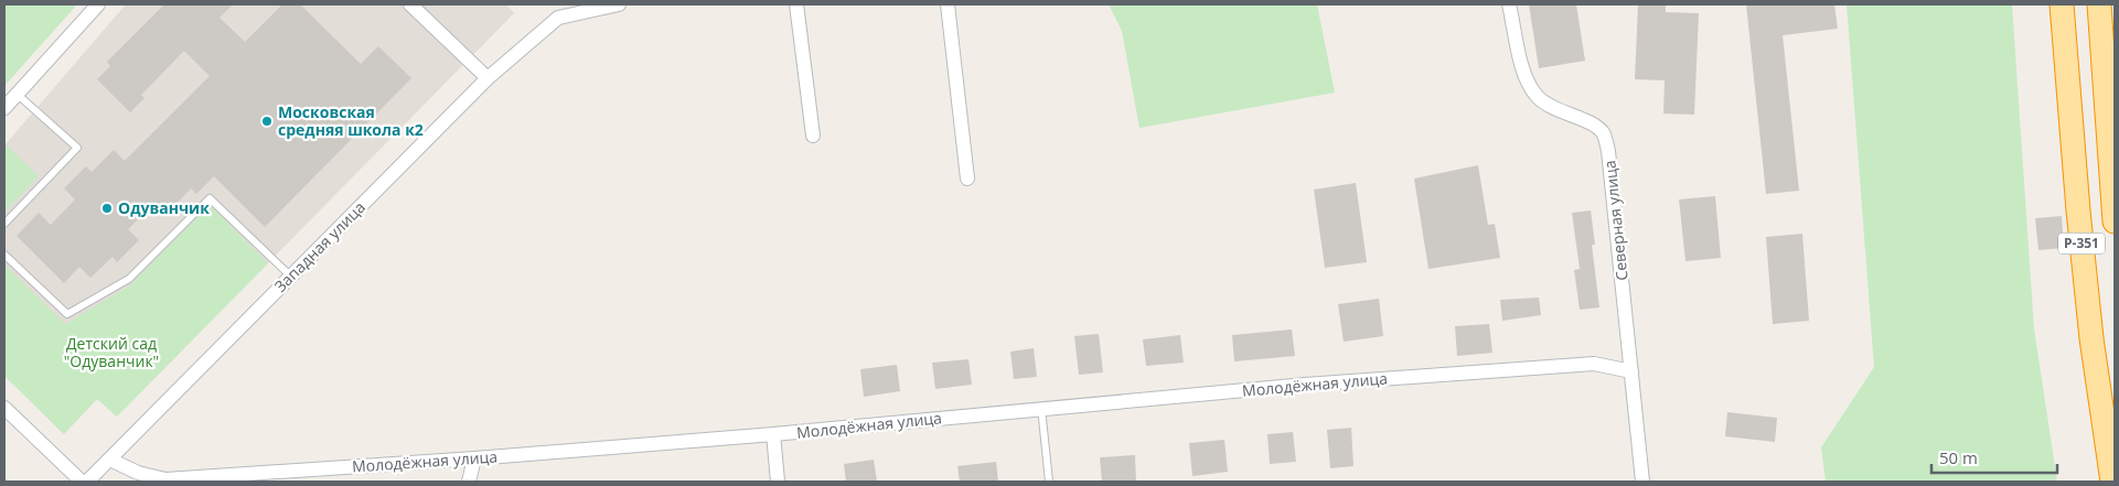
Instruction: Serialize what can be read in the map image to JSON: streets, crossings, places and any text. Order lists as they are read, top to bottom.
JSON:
{
  "streets": {
    "highway": ["Р-351"],
    "street": ["Северная улица", "Западная улица", "Молодёжная улица"]
  },
  "crossings": [
    ["Северная улица", "Молодёжная улица"],
    ["Западная улица", "Молодёжная улица"]
  ],
  "parks": ["Детский сад \"Одуванчик\""],
  "places": ["Московская средняя школа к2", "Одуванчик"],
  "scale_bar": "50 m"
}
